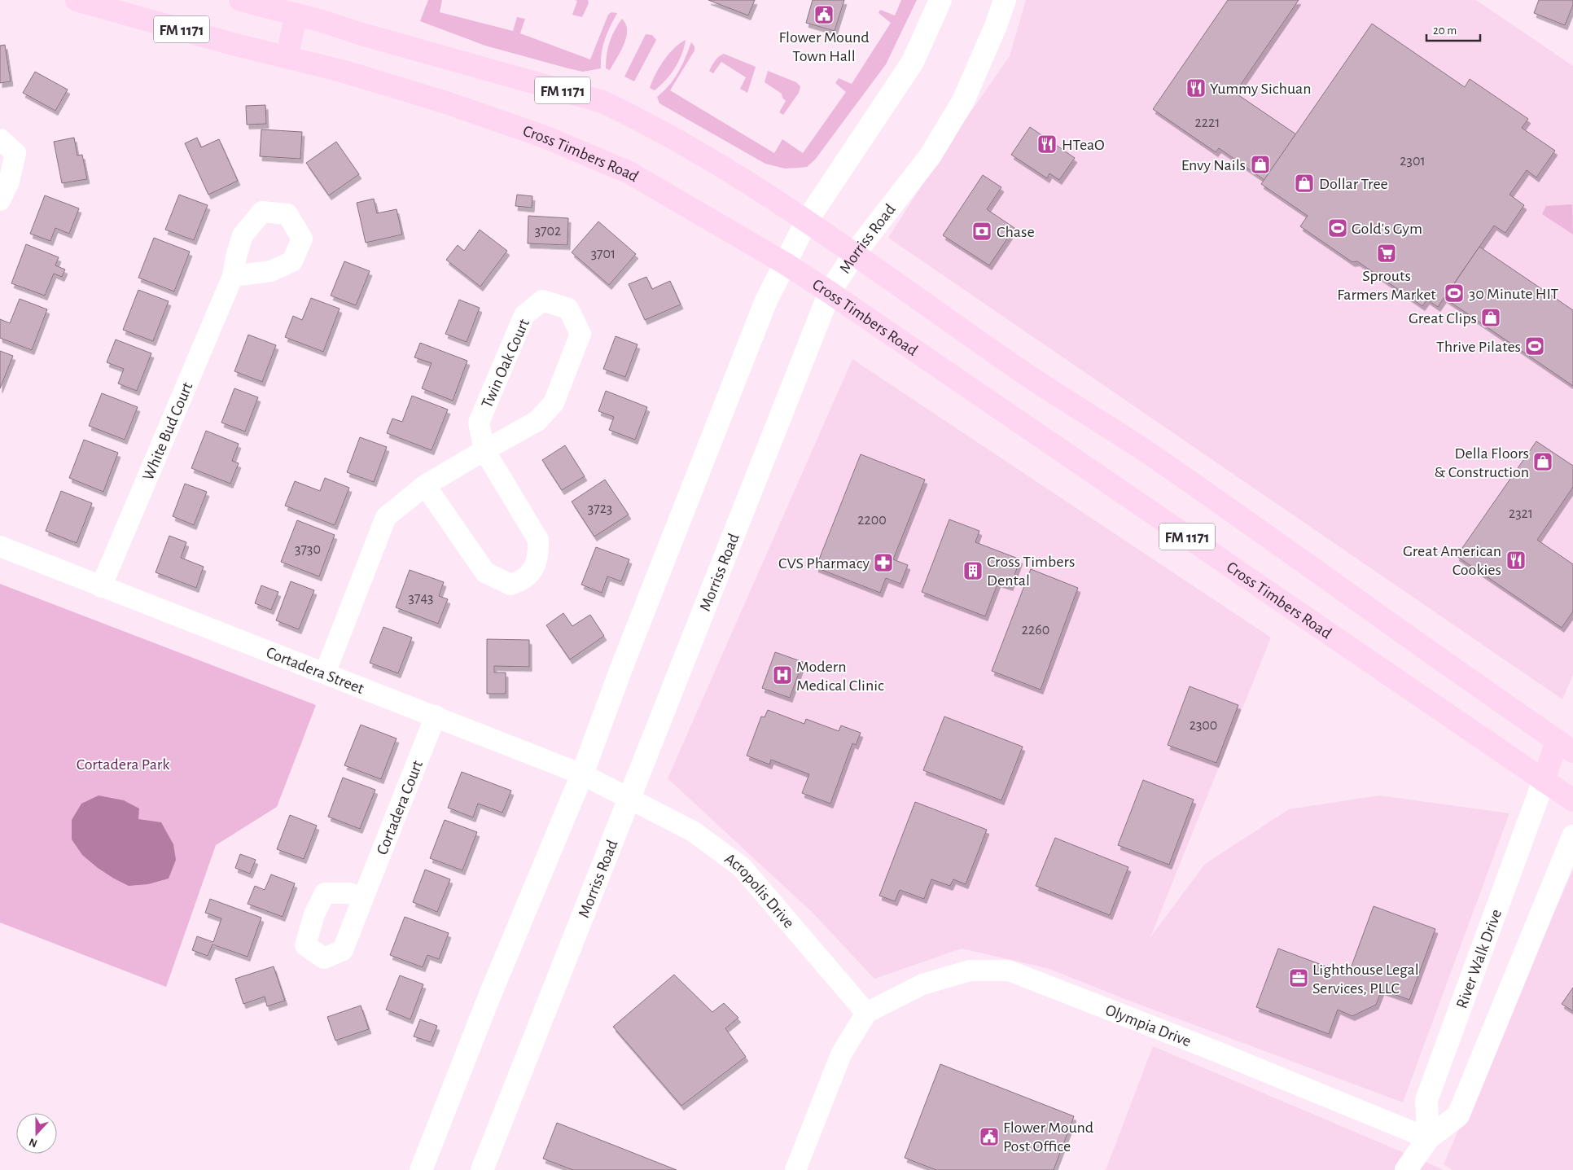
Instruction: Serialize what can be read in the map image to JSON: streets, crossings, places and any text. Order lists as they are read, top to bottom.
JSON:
{
  "streets": {
    "main road": [
      "FM 1171",
      "Cross Timbers Road",
      "Morriss Road",
      "River Walk Drive"
    ],
    "street": [
      "Twin Oak Court",
      "White Bud Court",
      "Cortadera Street",
      "Cortadera Court",
      "Acropolis Drive",
      "Olympia Drive"
    ]
  },
  "crossings": [
    ["FM 1171", "Morriss Road"],
    ["Cross Timbers Road", "Morriss Road"],
    ["Cross Timbers Road", "River Walk Drive"],
    ["Morriss Road", "Cortadera Street"],
    ["Morriss Road", "Acropolis Drive"],
    ["Twin Oak Court", "Cortadera Street"],
    ["White Bud Court", "Cortadera Street"],
    ["Cortadera Street", "Cortadera Court"],
    ["Cortadera Street", "Acropolis Drive"],
    ["Acropolis Drive", "Olympia Drive"],
    ["River Walk Drive", "Olympia Drive"]
  ],
  "parks": ["Cortadera Park"],
  "places": {
    "public building": ["Flower Mound Town Hall", "Flower Mound Post Office"],
    "restaurant": ["Yummy Sichuan", "HTeaO", "Great American Cookies"],
    "shop": [
      "Envy Nails",
      "Dollar Tree",
      "Great Clips",
      "Della Floors & Construction"
    ],
    "sports": ["Gold's Gym", "30 Minute HIT", "Thrive Pilates"],
    "bank": ["Chase"],
    "supermarket": ["Sprouts Farmers Market"],
    "pharmacy": ["CVS Pharmacy"],
    "building": ["Cross Timbers Dental"],
    "hospital": ["Modern Medical Clinic"],
    "office": ["Lighthouse Legal Services, PLLC"]
  },
  "house_numbers": [
    "2221",
    "2301",
    "3702",
    "3701",
    "3723",
    "2321",
    "2200",
    "3730",
    "3743",
    "2260",
    "2300"
  ],
  "scale_bar": "20 m",
  "north": "bottom"
}
